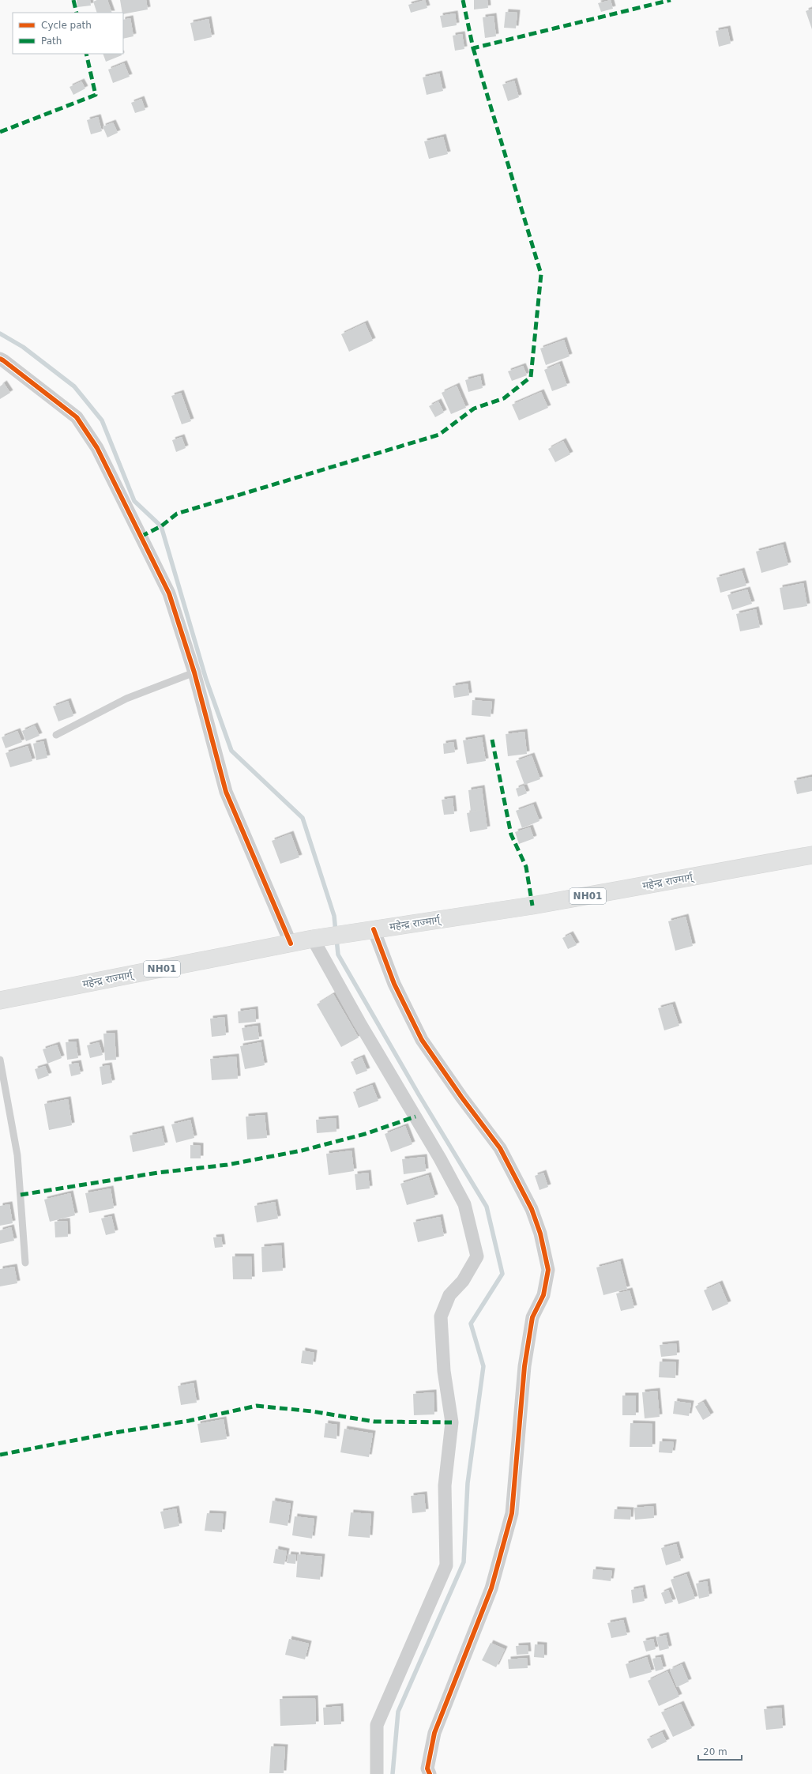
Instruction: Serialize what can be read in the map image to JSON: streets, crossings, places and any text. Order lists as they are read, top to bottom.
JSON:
{
  "streets": {
    "highway": ["महेन्द्र राज्मार्ग्", "NH01"]
  },
  "legend": ["Cycle path", "Path"],
  "scale_bar": "20 m"
}
